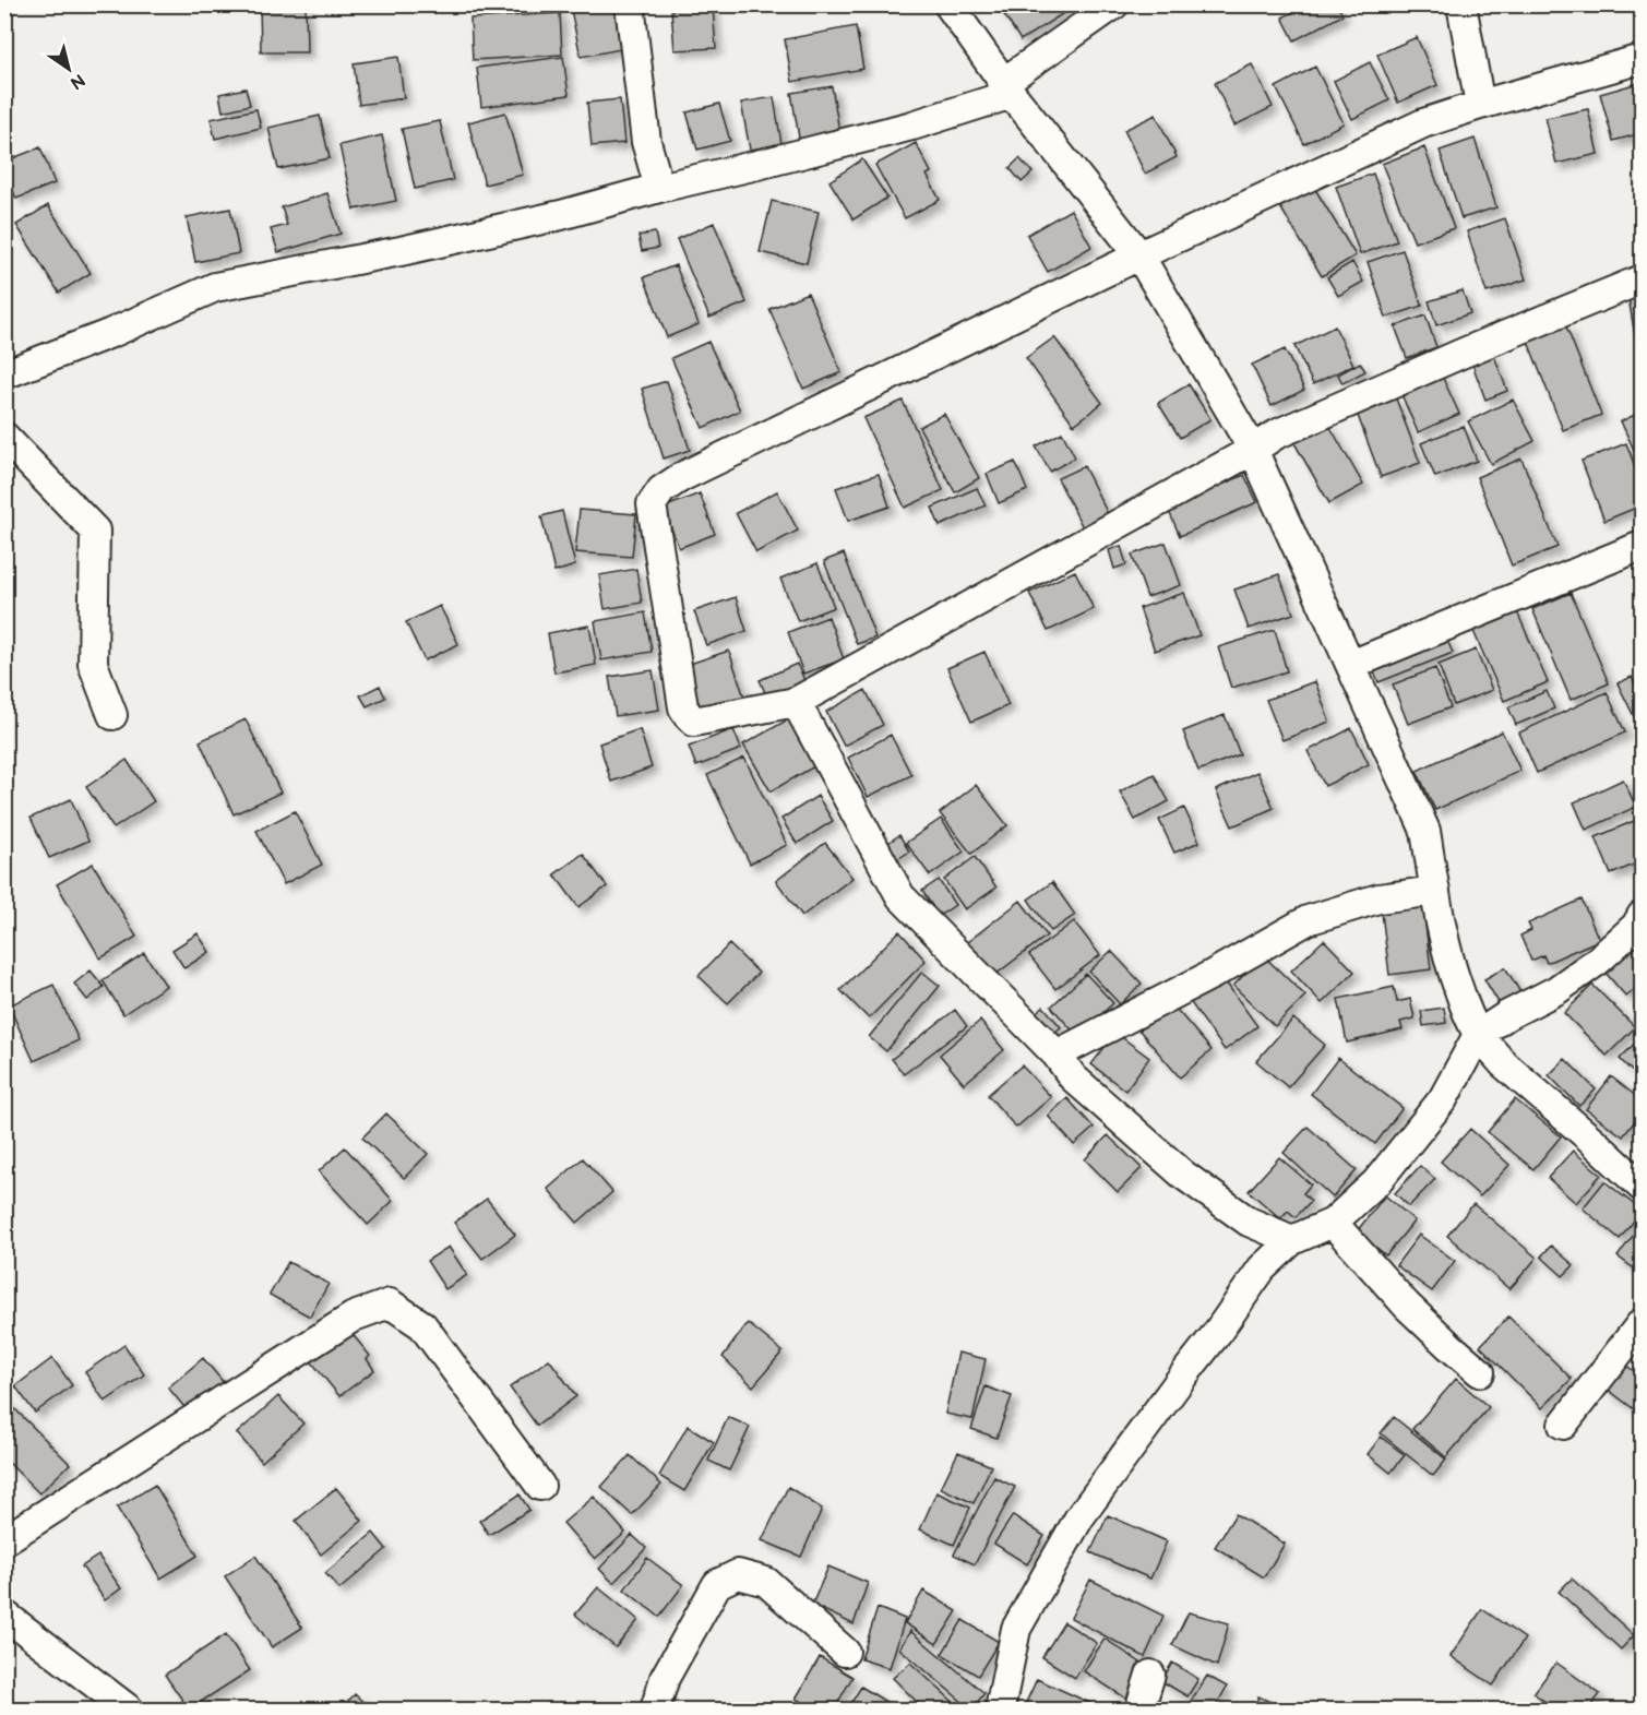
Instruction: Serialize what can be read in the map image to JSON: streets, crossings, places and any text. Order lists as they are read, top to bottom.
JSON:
{
  "north": "bottom right"
}
